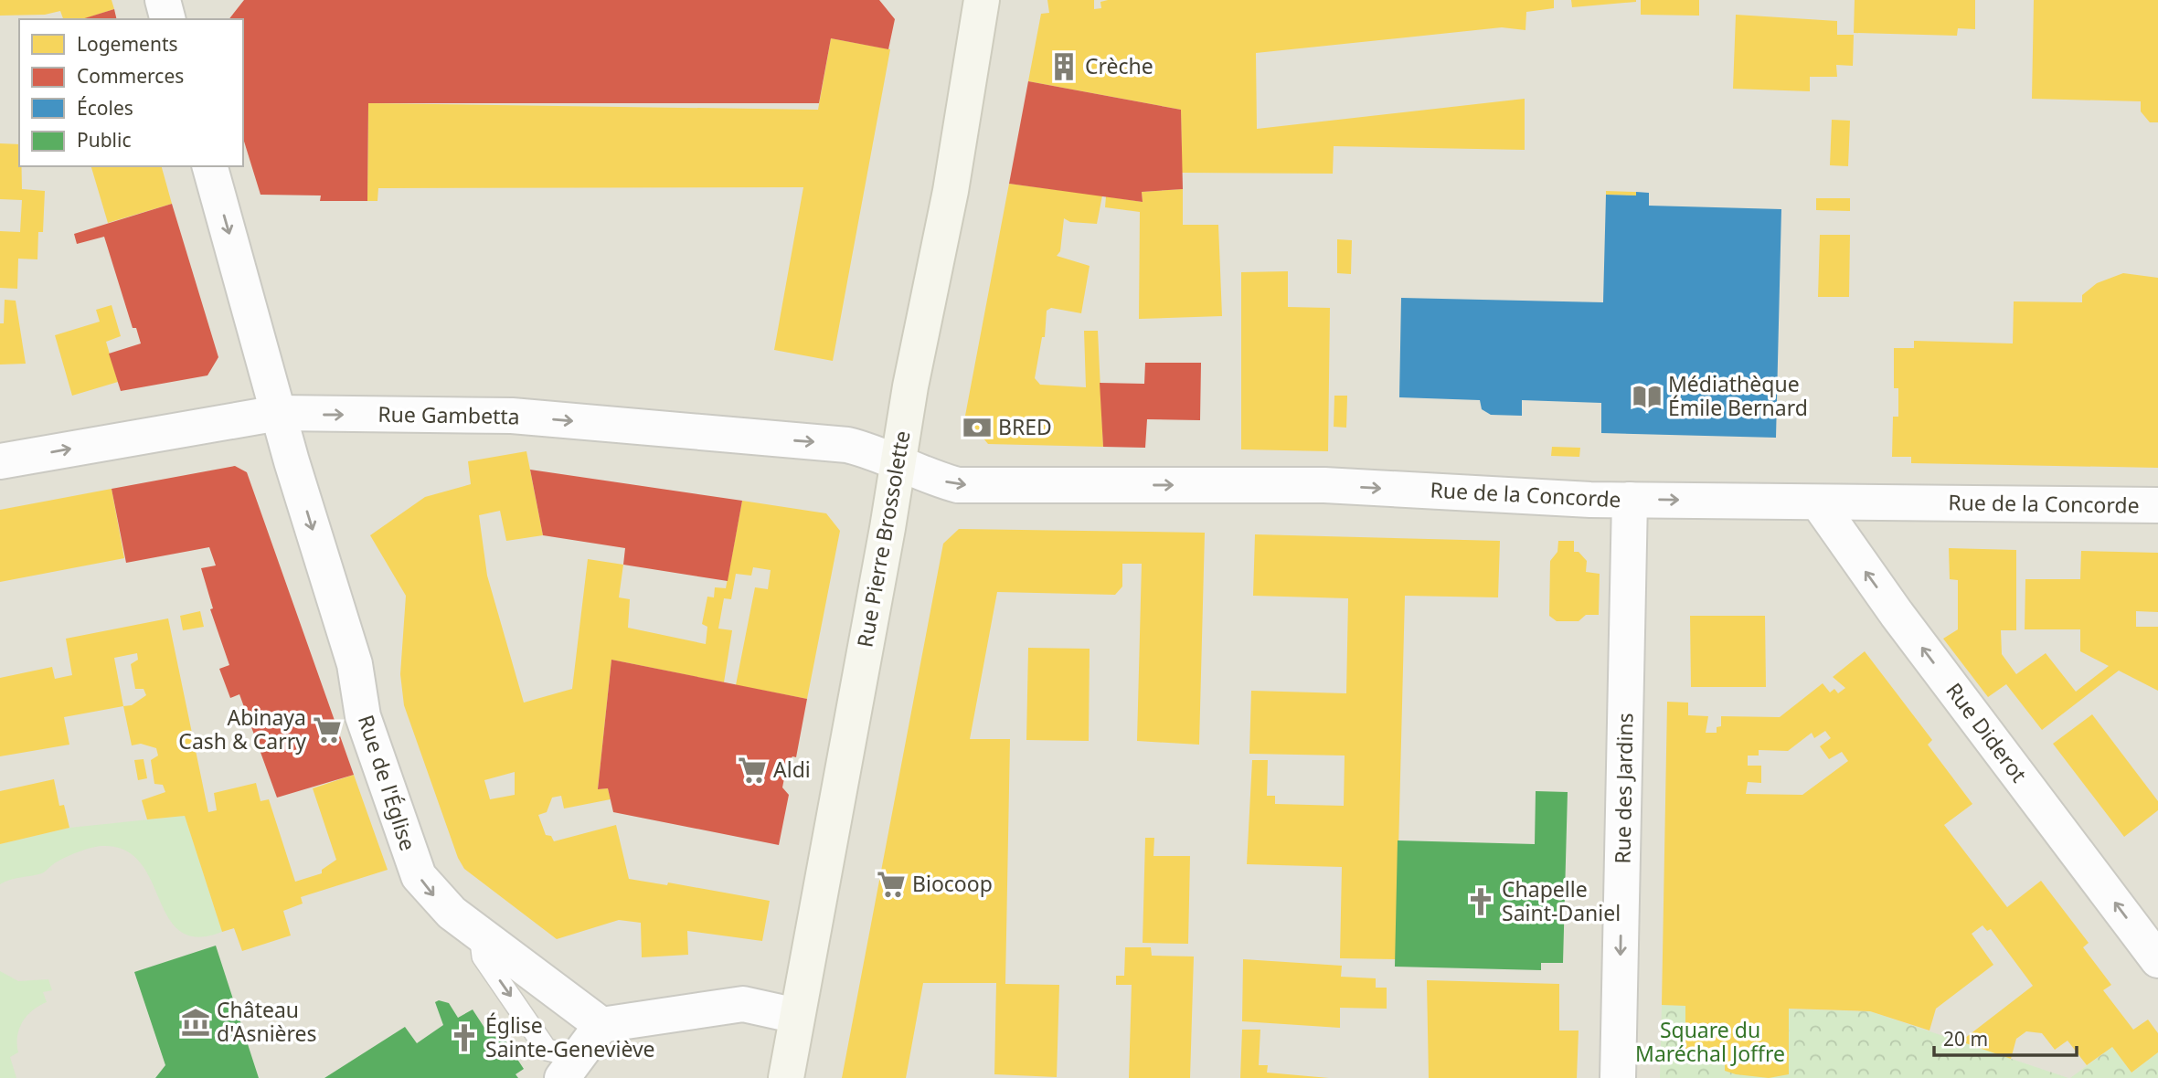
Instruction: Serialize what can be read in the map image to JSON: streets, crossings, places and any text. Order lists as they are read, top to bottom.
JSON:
{
  "streets": {
    "main road": ["Rue Pierre Brossolette"],
    "street": [
      "Rue Gambetta",
      "Rue de la Concorde",
      "Rue Diderot",
      "Rue de l'Église",
      "Rue des Jardins"
    ]
  },
  "crossings": [
    ["Rue Gambetta", "Rue de la Concorde"],
    ["Rue Gambetta", "Rue Pierre Brossolette"],
    ["Rue Gambetta", "Rue de l'Église"],
    ["Rue de la Concorde", "Rue Pierre Brossolette"],
    ["Rue de la Concorde", "Rue Diderot"],
    ["Rue de la Concorde", "Rue des Jardins"]
  ],
  "one_way": [
    "Rue Gambetta",
    "Rue de la Concorde",
    "Rue Diderot",
    "Rue de l'Église",
    "Rue des Jardins"
  ],
  "parks": ["Square du Maréchal Joffre"],
  "places": {
    "building": ["Crèche"],
    "library": ["Médiathèque Émile Bernard"],
    "bank": ["BRED"],
    "supermarket": ["Abinaya Cash & Carry", "Aldi", "Biocoop"],
    "church": ["Chapelle Saint-Daniel", "Église Sainte-Geneviève"],
    "museum": ["Château d'Asnières"]
  },
  "legend": [
    "Logements",
    "Commerces",
    "Écoles",
    "Public"
  ],
  "scale_bar": "20 m"
}
